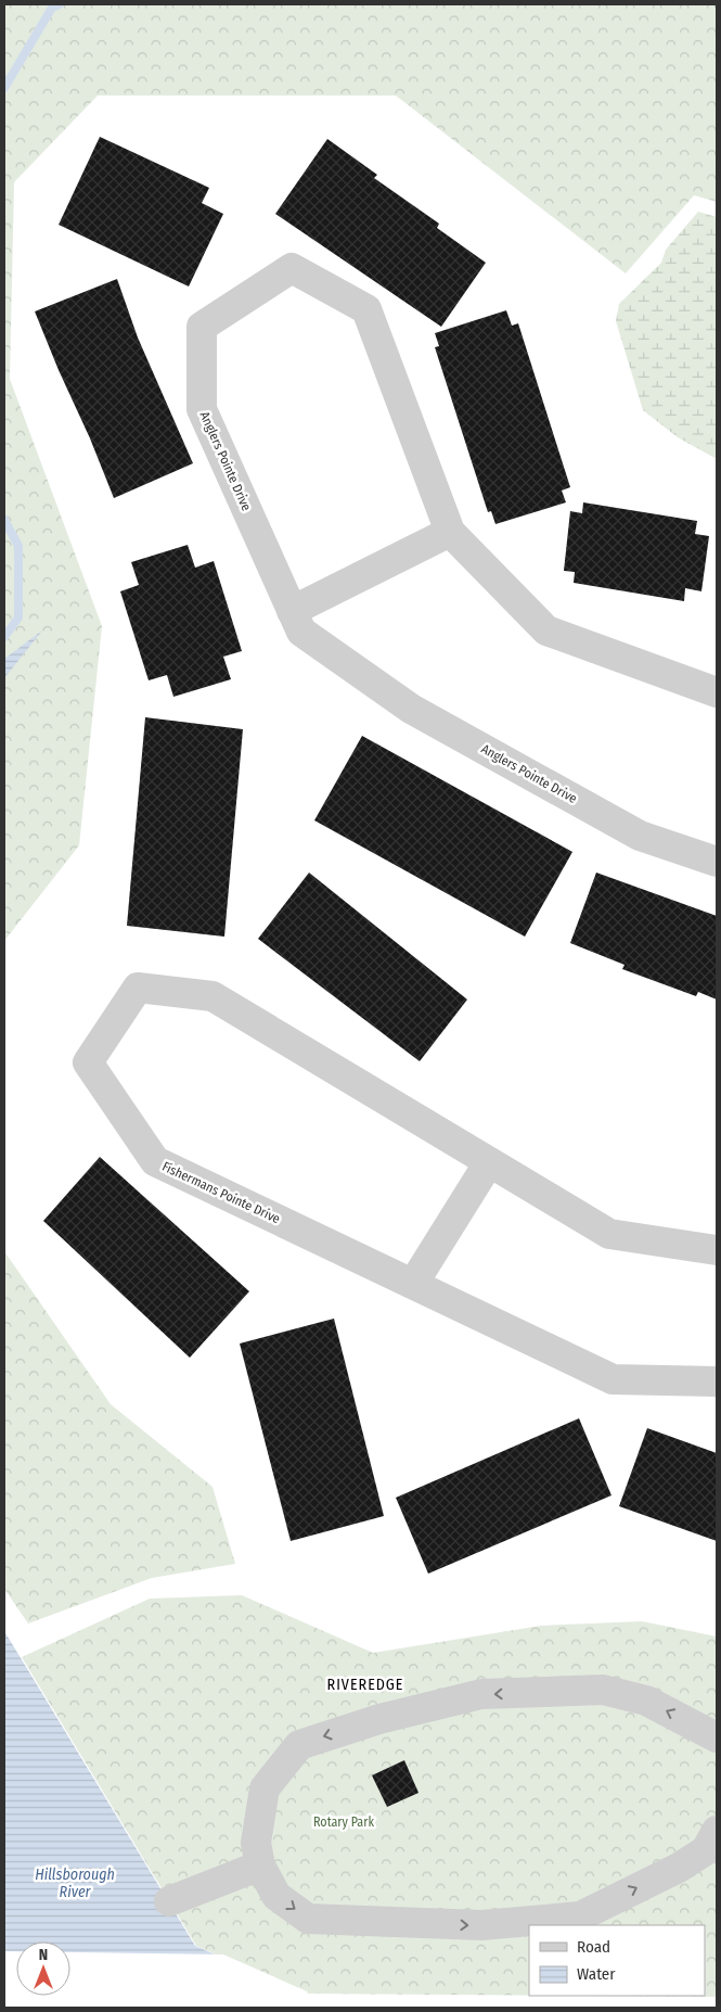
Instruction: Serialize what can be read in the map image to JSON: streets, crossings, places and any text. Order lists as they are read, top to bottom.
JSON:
{
  "streets": {
    "street": ["Anglers Pointe Drive", "Fishermans Pointe Drive"]
  },
  "districts": ["RIVEREDGE"],
  "water": ["Hillsborough River"],
  "parks": ["Rotary Park"],
  "legend": ["Road", "Water"],
  "north": "top"
}
